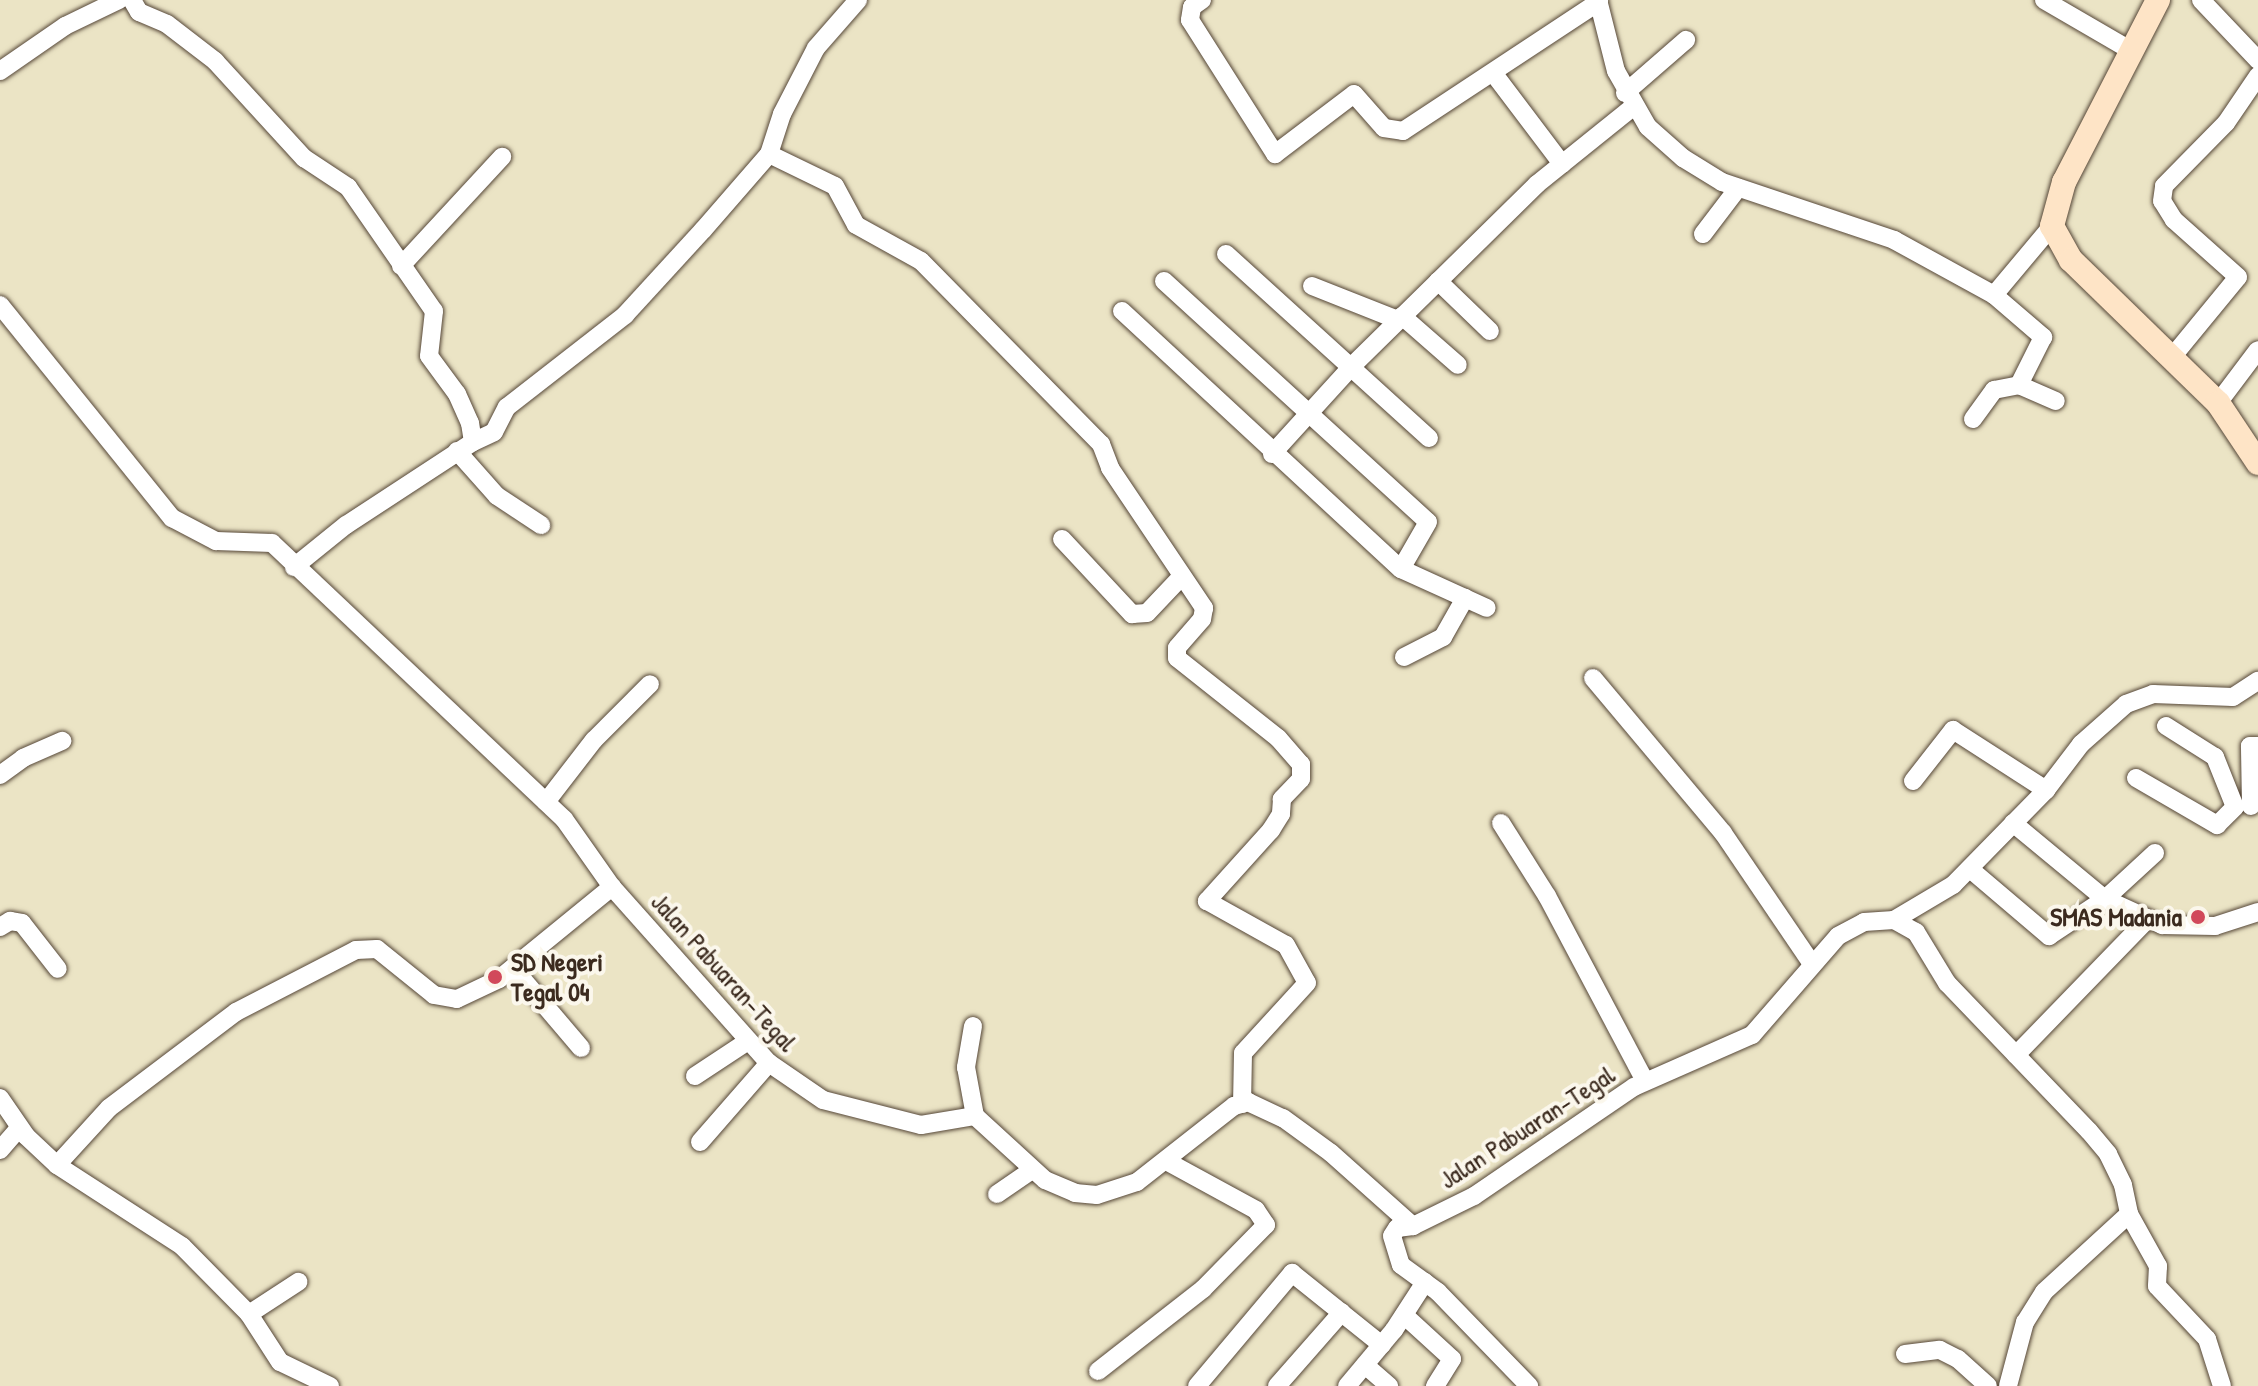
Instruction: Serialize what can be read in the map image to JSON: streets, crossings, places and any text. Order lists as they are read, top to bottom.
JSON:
{
  "streets": {
    "street": ["Jalan Pabuaran–Tegal"]
  },
  "places": ["SMAS Madania", "SD Negeri Tegal 04"]
}
